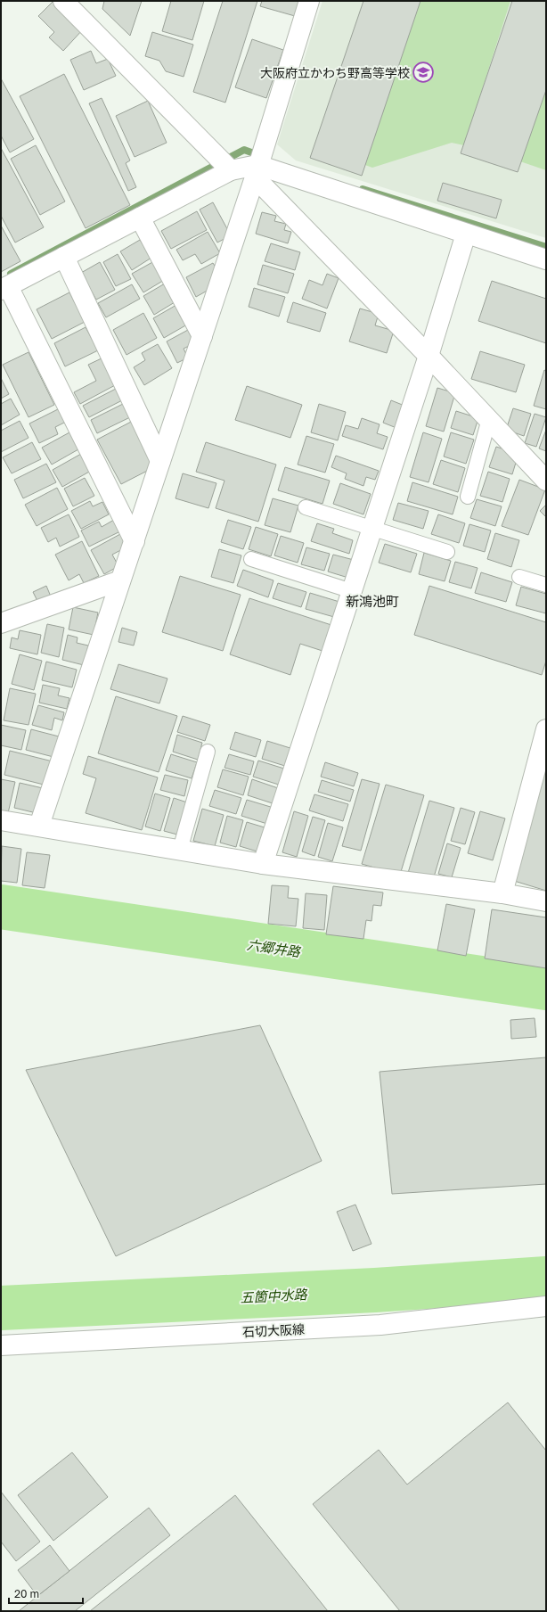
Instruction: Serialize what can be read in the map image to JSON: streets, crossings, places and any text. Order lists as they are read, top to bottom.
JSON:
{
  "streets": {
    "street": ["石切大阪線"]
  },
  "districts": ["新鴻池町"],
  "water": ["六郷井路", "五箇中水路"],
  "places": {
    "school or university": ["大阪府立かわち野高等学校"]
  },
  "scale_bar": "20 m"
}
